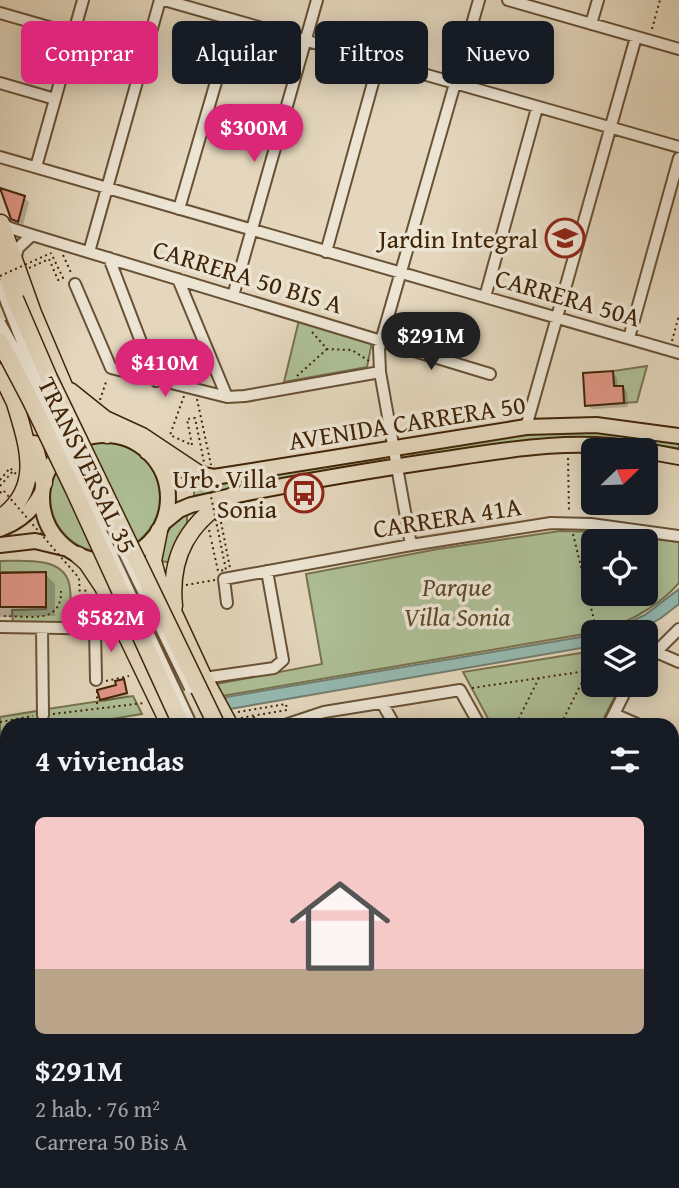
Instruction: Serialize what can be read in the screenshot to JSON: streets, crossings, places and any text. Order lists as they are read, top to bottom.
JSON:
{
  "streets": {
    "highway": ["TRANSVERSAL 35"],
    "main road": ["AVENIDA CARRERA 50"],
    "street": ["CARRERA 50 BIS A", "CARRERA 50A", "CARRERA 41A"]
  },
  "parks": ["Parque Villa Sonia"],
  "places": {
    "school or university": ["Jardin Integral"],
    "bus stop": ["Urb. Villa Sonia"]
  },
  "north": "top right",
  "page": {
    "chip": [
      "Comprar",
      "Alquilar",
      "Filtros",
      "Nuevo"
    ],
    "price": [
      "$300M",
      "$291M",
      "$410M",
      "$582M"
    ],
    "heading": "4 viviendas",
    "list": [
      {
        "name": "$291M",
        "note": "2 hab. · 76 m² · Carrera 50 Bis A"
      }
    ]
  }
}
